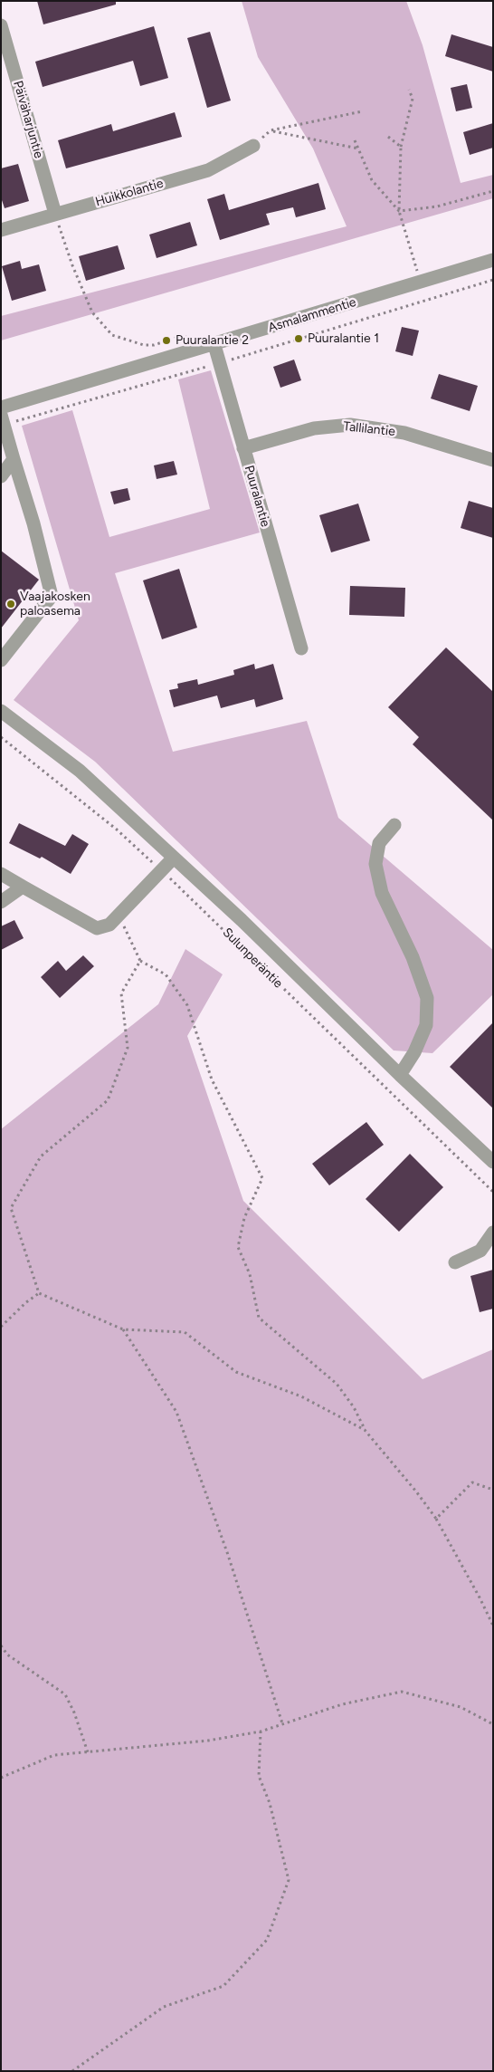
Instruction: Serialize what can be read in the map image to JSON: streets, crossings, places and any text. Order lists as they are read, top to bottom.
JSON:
{
  "streets": {
    "street": [
      "Päiväharjuntie",
      "Huikkolantie",
      "Asmalammentie",
      "Tallilantie",
      "Puuralantie",
      "Sulunperäntie"
    ]
  },
  "crossings": [
    ["Päiväharjuntie", "Huikkolantie"],
    ["Asmalammentie", "Puuralantie"],
    ["Tallilantie", "Puuralantie"]
  ],
  "places": ["Puuralantie 1", "Puuralantie 2", "Vaajakosken paloasema"]
}
